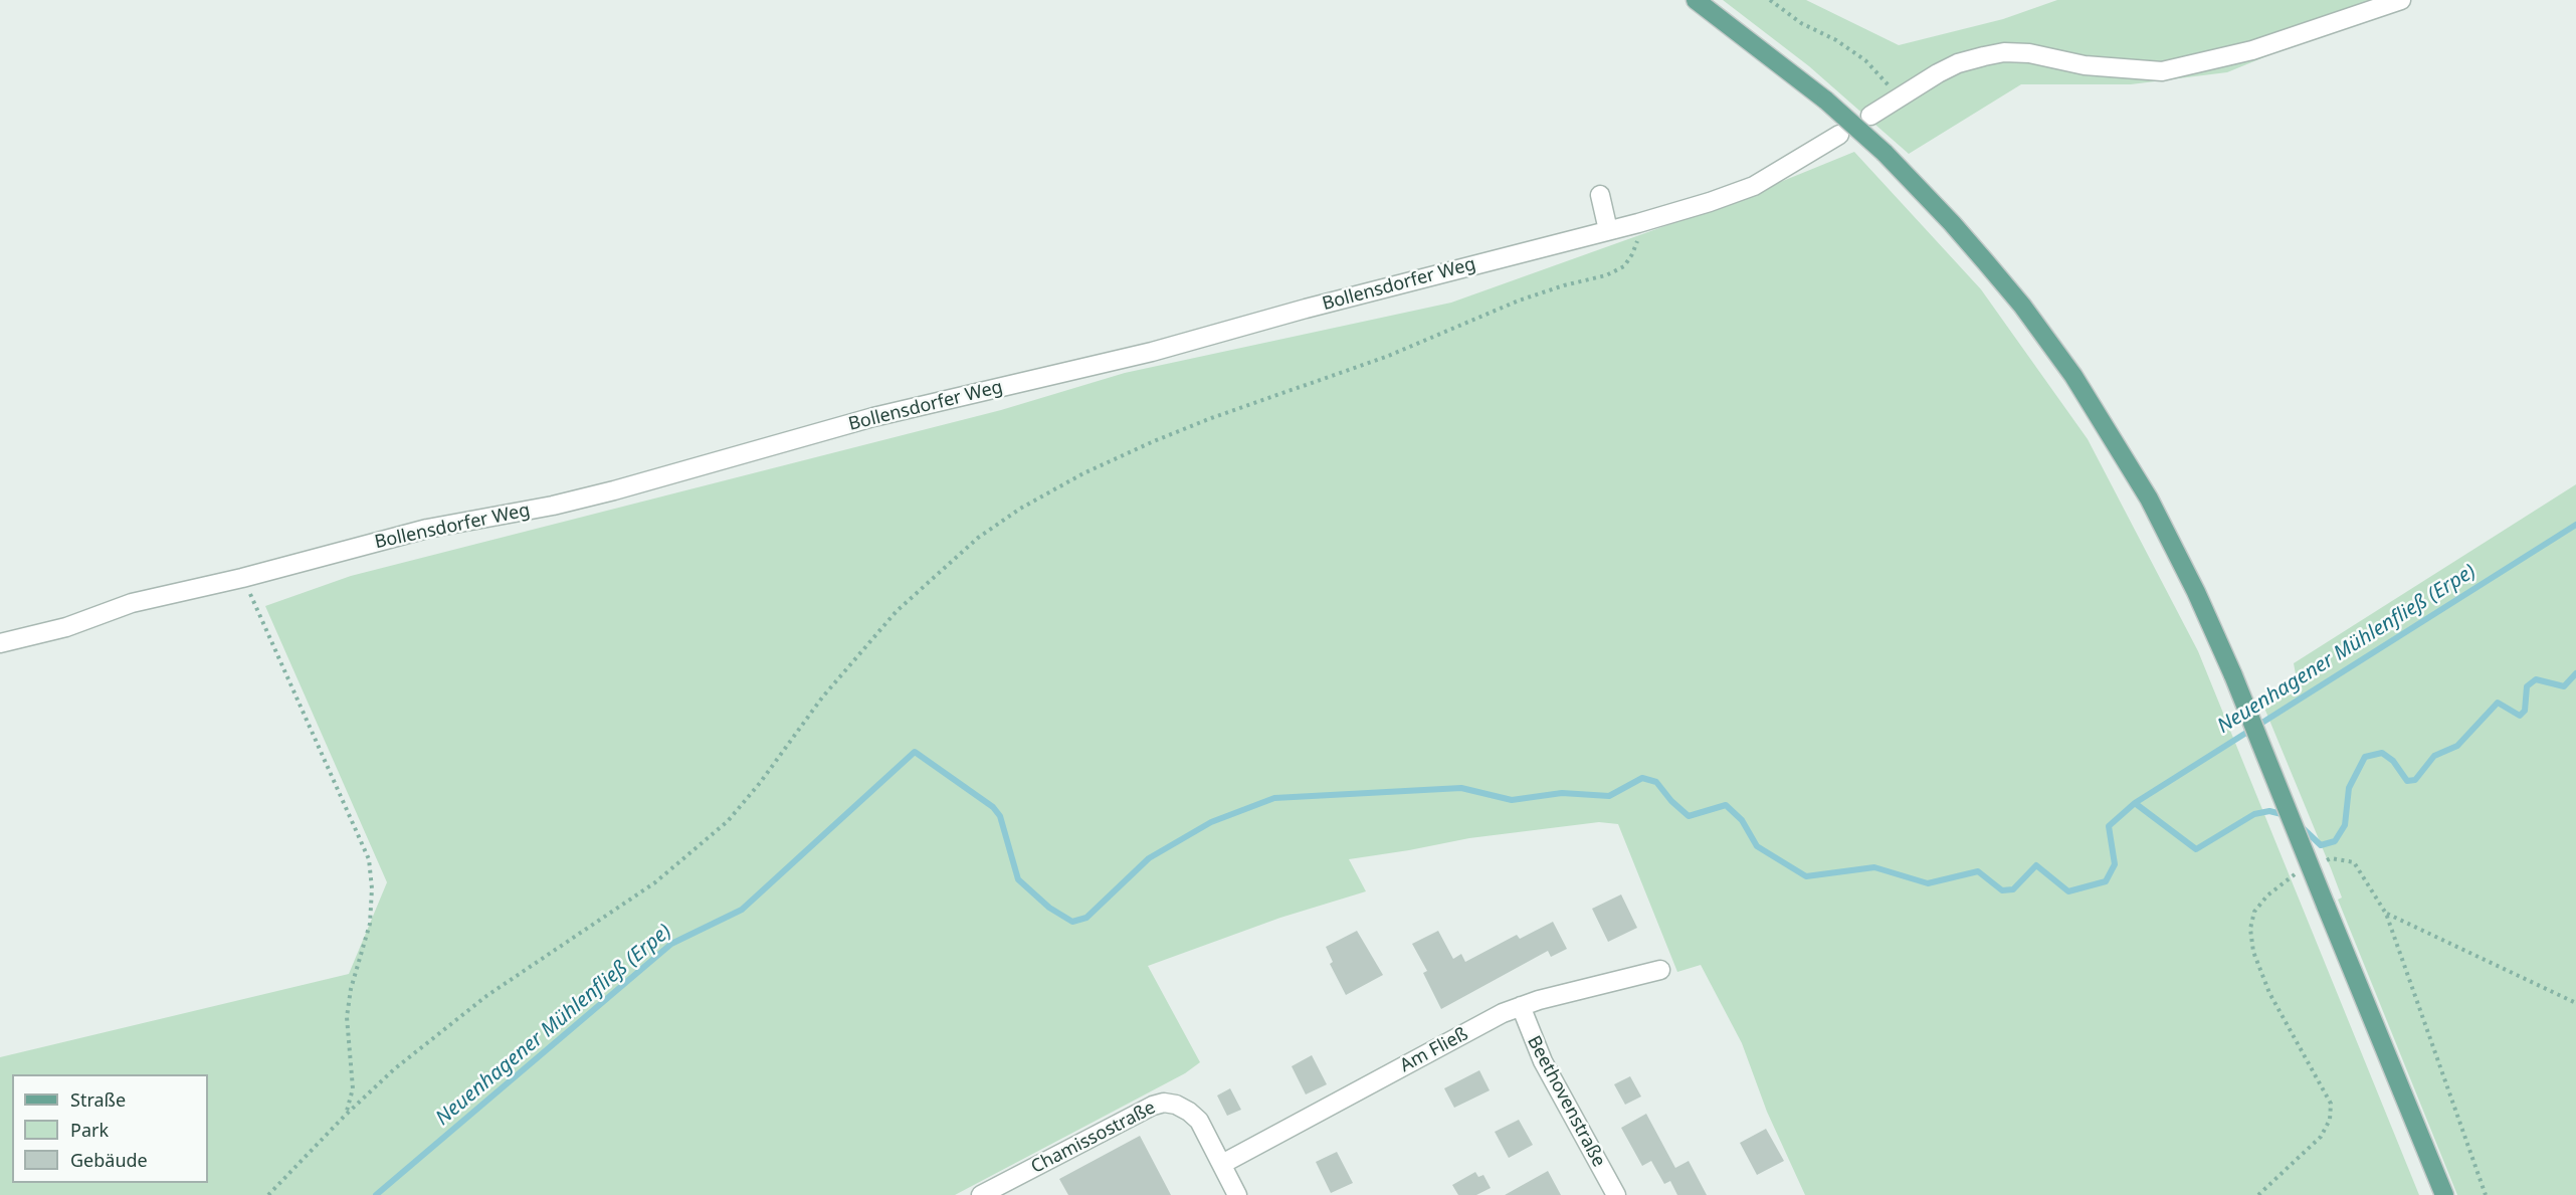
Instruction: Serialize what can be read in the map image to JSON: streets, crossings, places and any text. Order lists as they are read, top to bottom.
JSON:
{
  "streets": {
    "street": [
      "Bollensdorfer Weg",
      "Am Fließ",
      "Beethovenstraße",
      "Chamissostraße"
    ]
  },
  "crossings": [
    ["Am Fließ", "Beethovenstraße"],
    ["Am Fließ", "Chamissostraße"]
  ],
  "water": ["Neuenhagener Mühlenfließ (Erpe)"],
  "legend": ["Straße", "Park", "Gebäude"]
}
